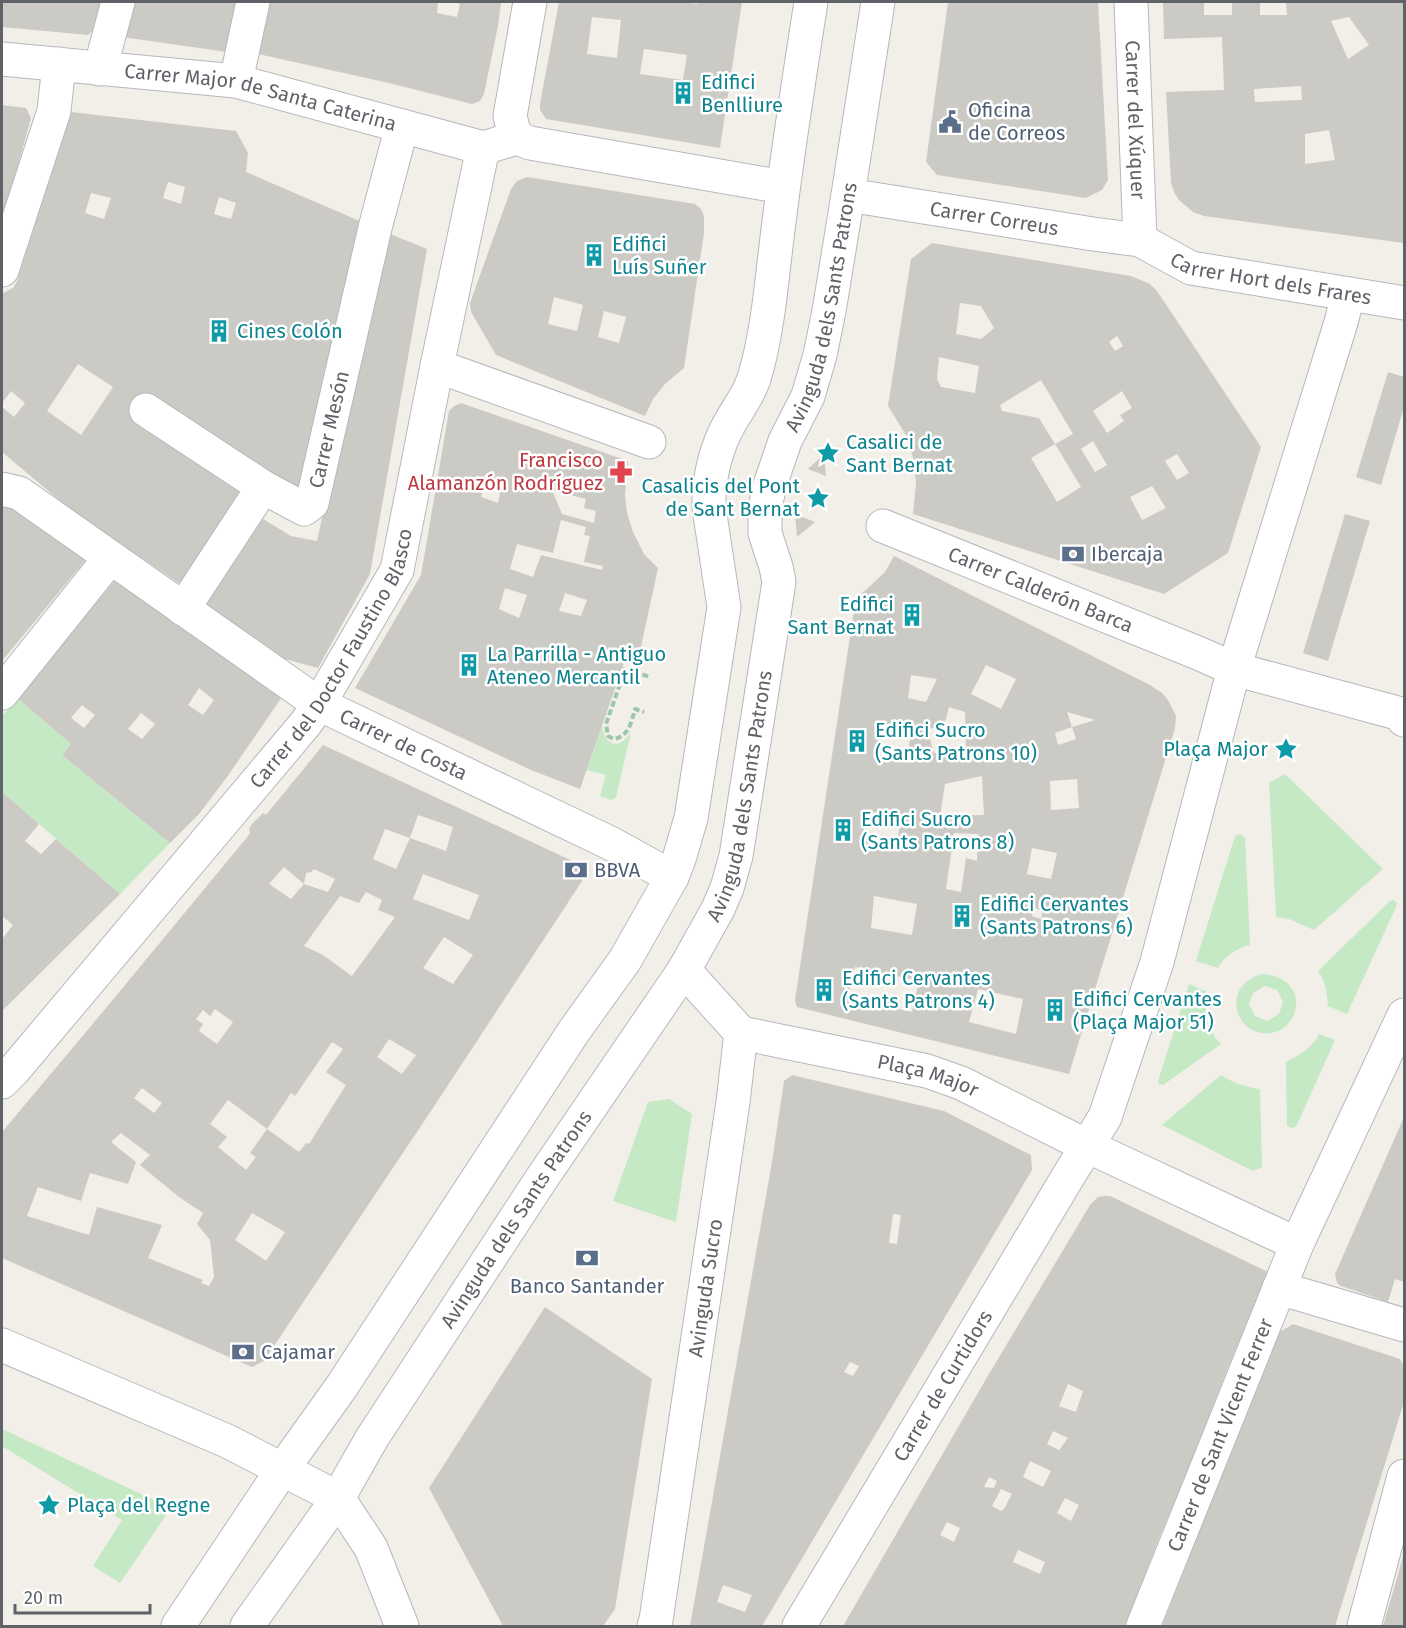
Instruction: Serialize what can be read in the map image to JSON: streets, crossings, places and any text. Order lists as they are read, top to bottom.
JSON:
{
  "streets": {
    "street": [
      "Carrer Major de Santa Caterina",
      "Carrer del Xúquer",
      "Carrer Correus",
      "Carrer Hort dels Frares",
      "Avinguda dels Sants Patrons",
      "Carrer Mesón",
      "Carrer Calderón Barca",
      "Carrer del Doctor Faustino Blasco",
      "Carrer de Costa",
      "Plaça Major",
      "Avinguda Sucro",
      "Carrer de Curtidors",
      "Carrer de Sant Vicent Ferrer"
    ]
  },
  "crossings": [
    ["Carrer Major de Santa Caterina", "Carrer Mesón"],
    ["Carrer Major de Santa Caterina", "Carrer del Doctor Faustino Blasco"],
    ["Carrer del Xúquer", "Carrer Correus"],
    ["Carrer del Xúquer", "Carrer Hort dels Frares"],
    ["Carrer Correus", "Carrer Hort dels Frares"],
    ["Carrer Correus", "Avinguda dels Sants Patrons"],
    ["Carrer Hort dels Frares", "Carrer de Curtidors"],
    ["Avinguda dels Sants Patrons", "Carrer de Costa"],
    ["Carrer Calderón Barca", "Carrer de Curtidors"],
    ["Carrer del Doctor Faustino Blasco", "Carrer de Costa"],
    ["Plaça Major", "Avinguda Sucro"],
    ["Plaça Major", "Carrer de Curtidors"],
    ["Plaça Major", "Carrer de Sant Vicent Ferrer"]
  ],
  "places": {
    "building": [
      "Edifici Benlliure",
      "Edifici Luís Suñer",
      "Cines Colón",
      "Edifici Sant Bernat",
      "La Parrilla - Antiguo Ateneo Mercantil",
      "Edifici Sucro (Sants Patrons 10)",
      "Edifici Sucro (Sants Patrons 8)",
      "Edifici Cervantes (Sants Patrons 6)",
      "Edifici Cervantes (Sants Patrons 4)",
      "Edifici Cervantes (Plaça Major 51)"
    ],
    "public building": ["Oficina de Correos"],
    "place": [
      "Casalici de Sant Bernat",
      "Casalicis del Pont de Sant Bernat",
      "Plaça Major",
      "Plaça del Regne"
    ],
    "pharmacy": ["Francisco Alamanzón Rodríguez"],
    "bank": [
      "Ibercaja",
      "BBVA",
      "Banco Santander",
      "Cajamar"
    ]
  },
  "scale_bar": "20 m"
}
